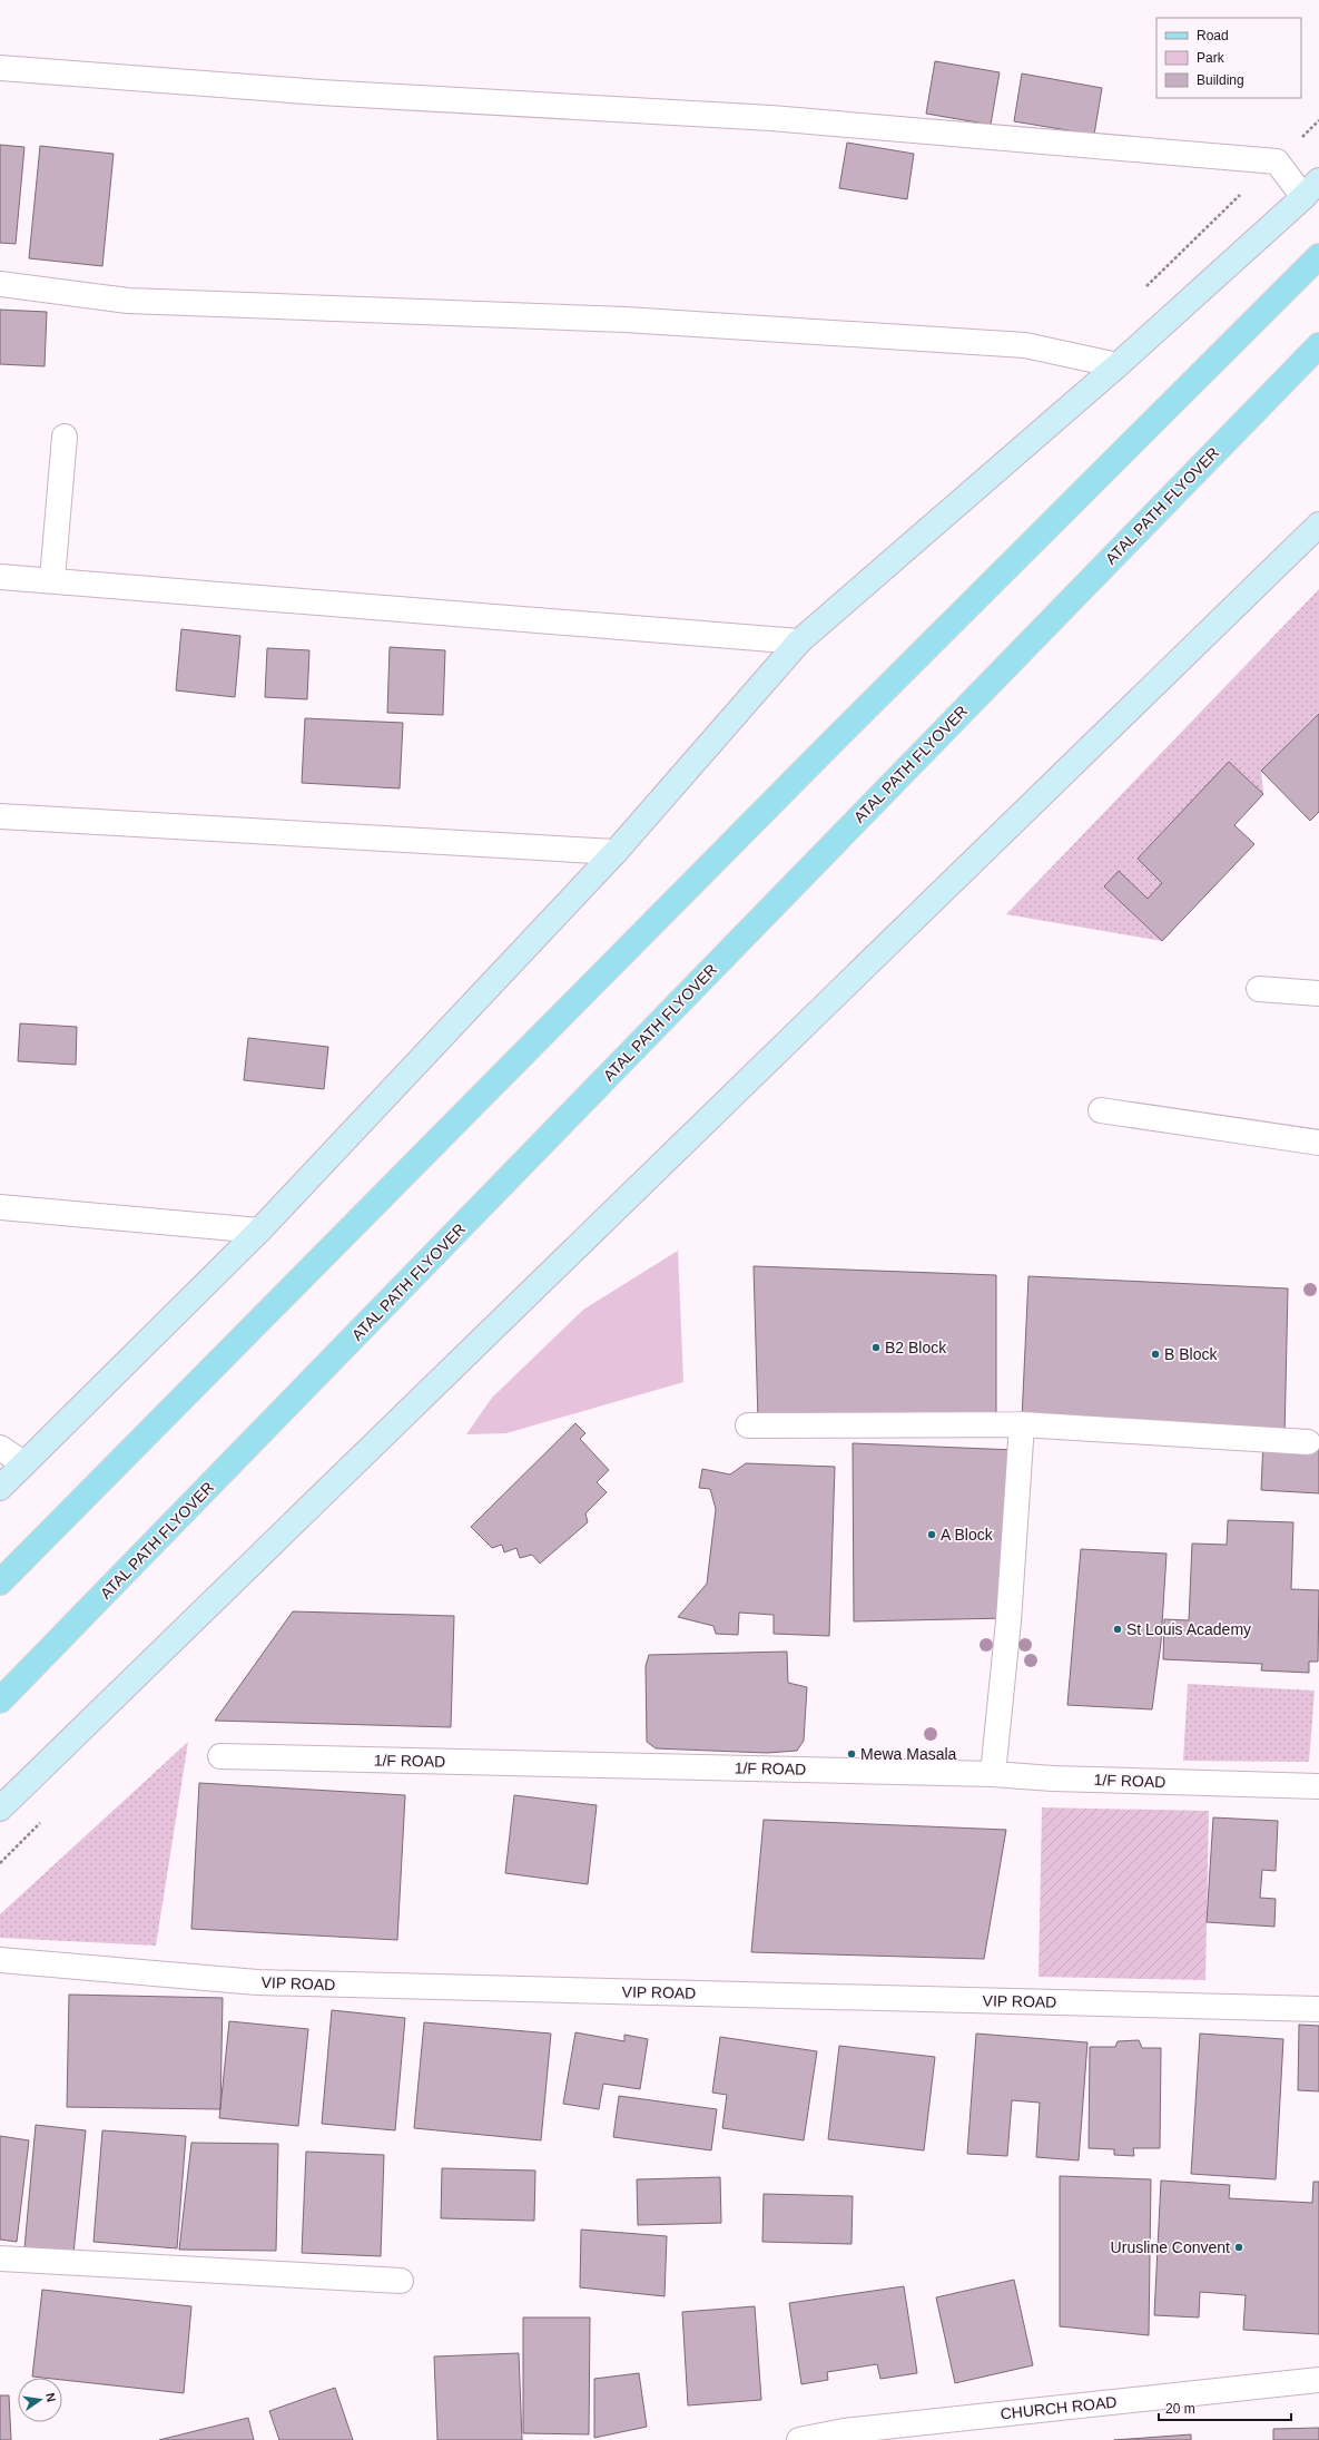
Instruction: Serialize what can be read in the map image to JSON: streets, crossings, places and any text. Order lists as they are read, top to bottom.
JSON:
{
  "streets": {
    "main road": ["ATAL PATH FLYOVER"],
    "street": ["1/F ROAD", "VIP ROAD", "CHURCH ROAD"]
  },
  "places": [
    "B2 Block",
    "B Block",
    "A Block",
    "St Louis Academy",
    "Mewa Masala",
    "Urusline Convent"
  ],
  "legend": ["Road", "Park", "Building"],
  "scale_bar": "20 m",
  "north": "right"
}
